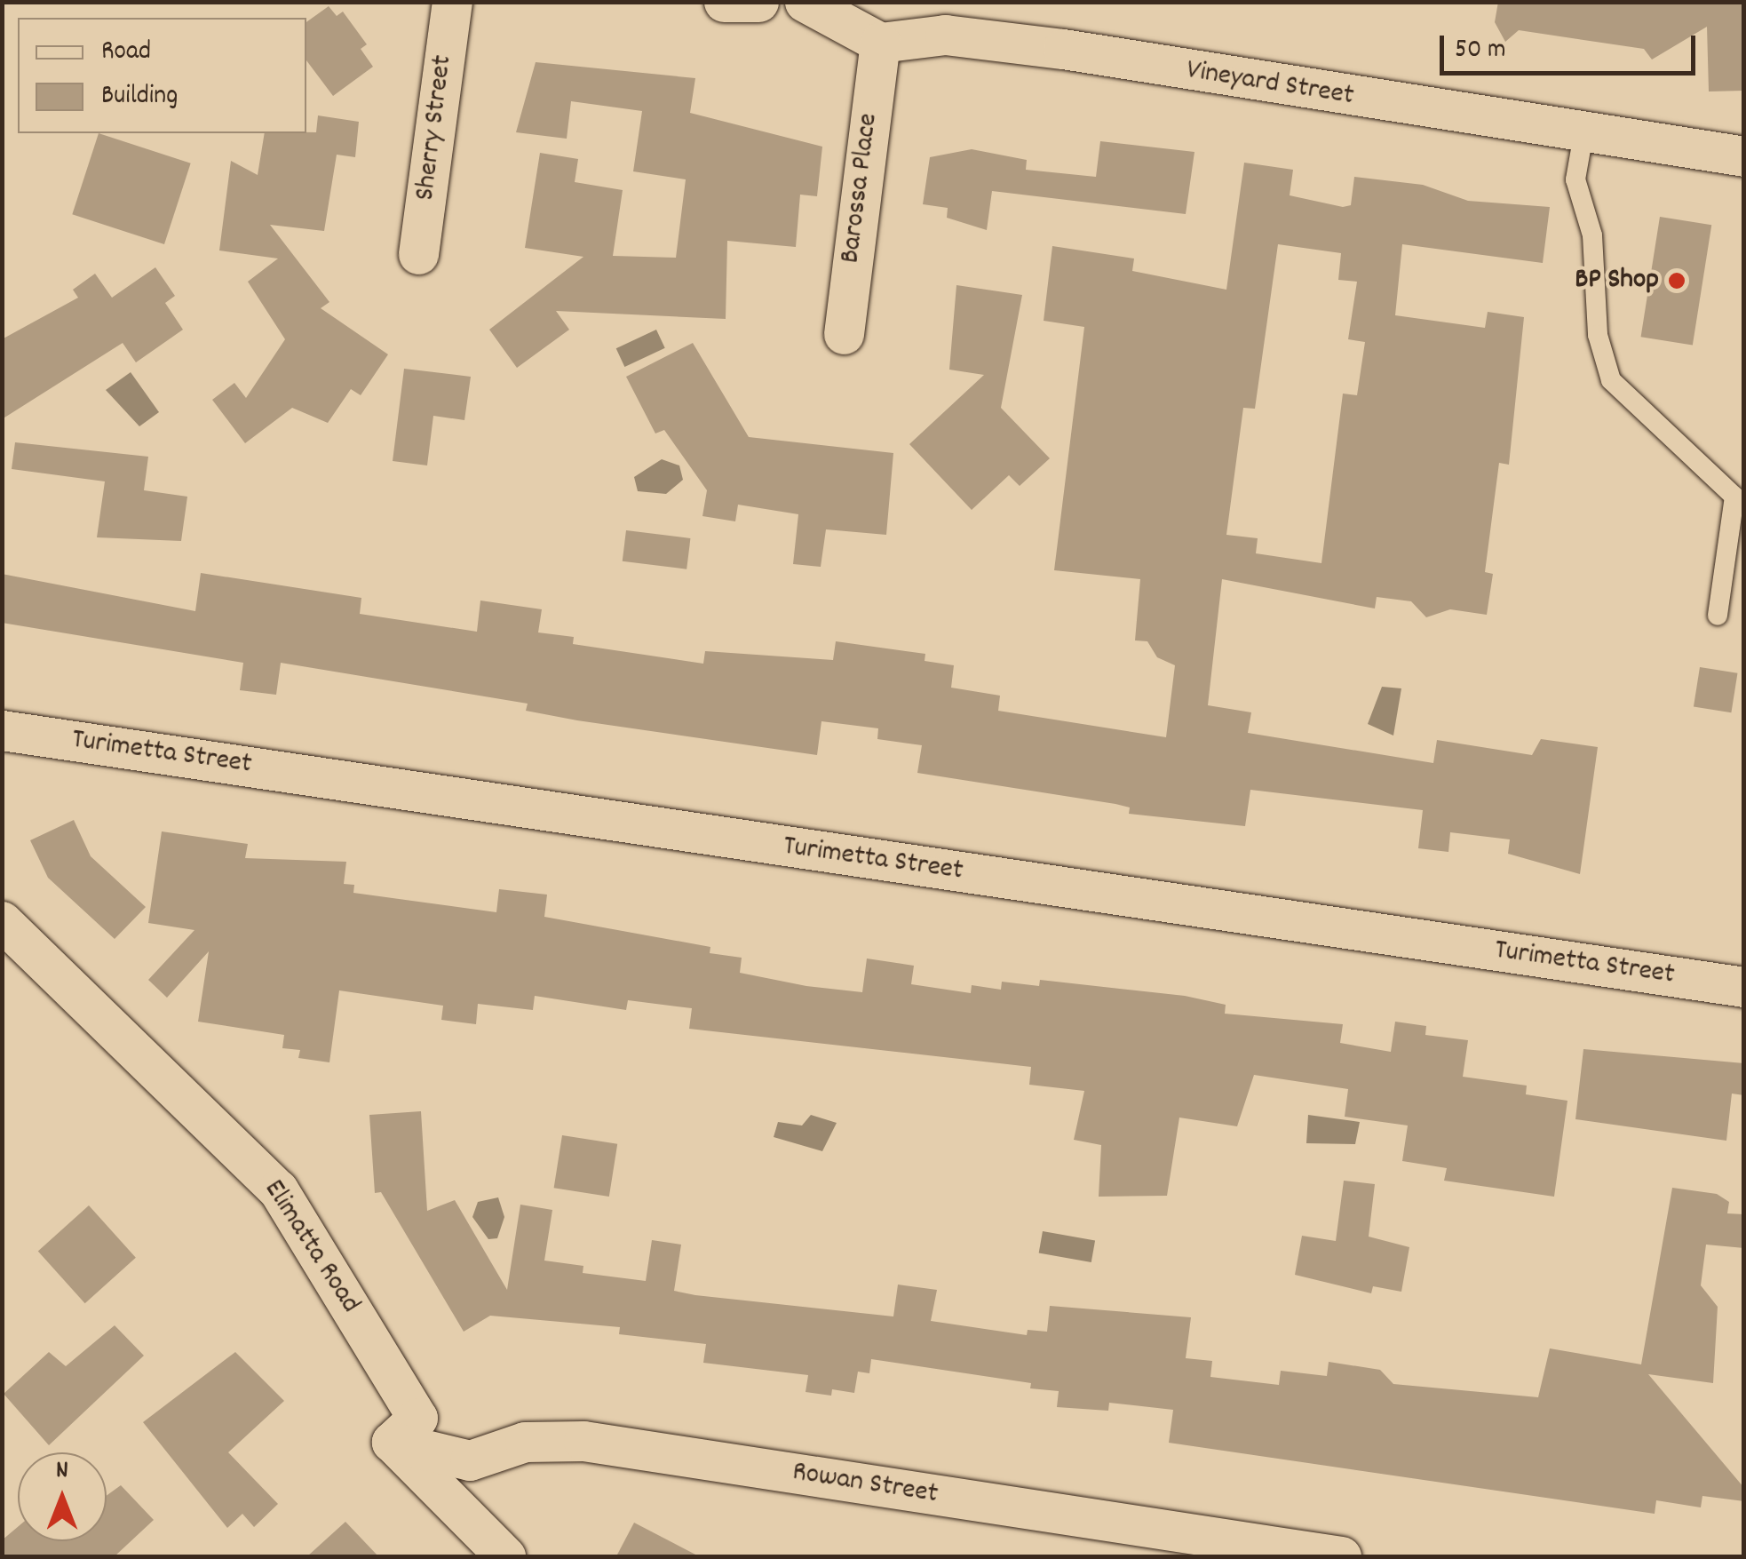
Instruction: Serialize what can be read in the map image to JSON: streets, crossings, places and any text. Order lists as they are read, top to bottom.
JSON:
{
  "streets": {
    "street": [
      "Vineyard Street",
      "Sherry Street",
      "Barossa Place",
      "Turimetta Street",
      "Elimatta Road",
      "Rowan Street"
    ]
  },
  "crossings": [
    ["Vineyard Street", "Barossa Place"],
    ["Elimatta Road", "Rowan Street"]
  ],
  "places": ["BP Shop"],
  "legend": ["Road", "Building"],
  "scale_bar": "50 m",
  "north": "top"
}
